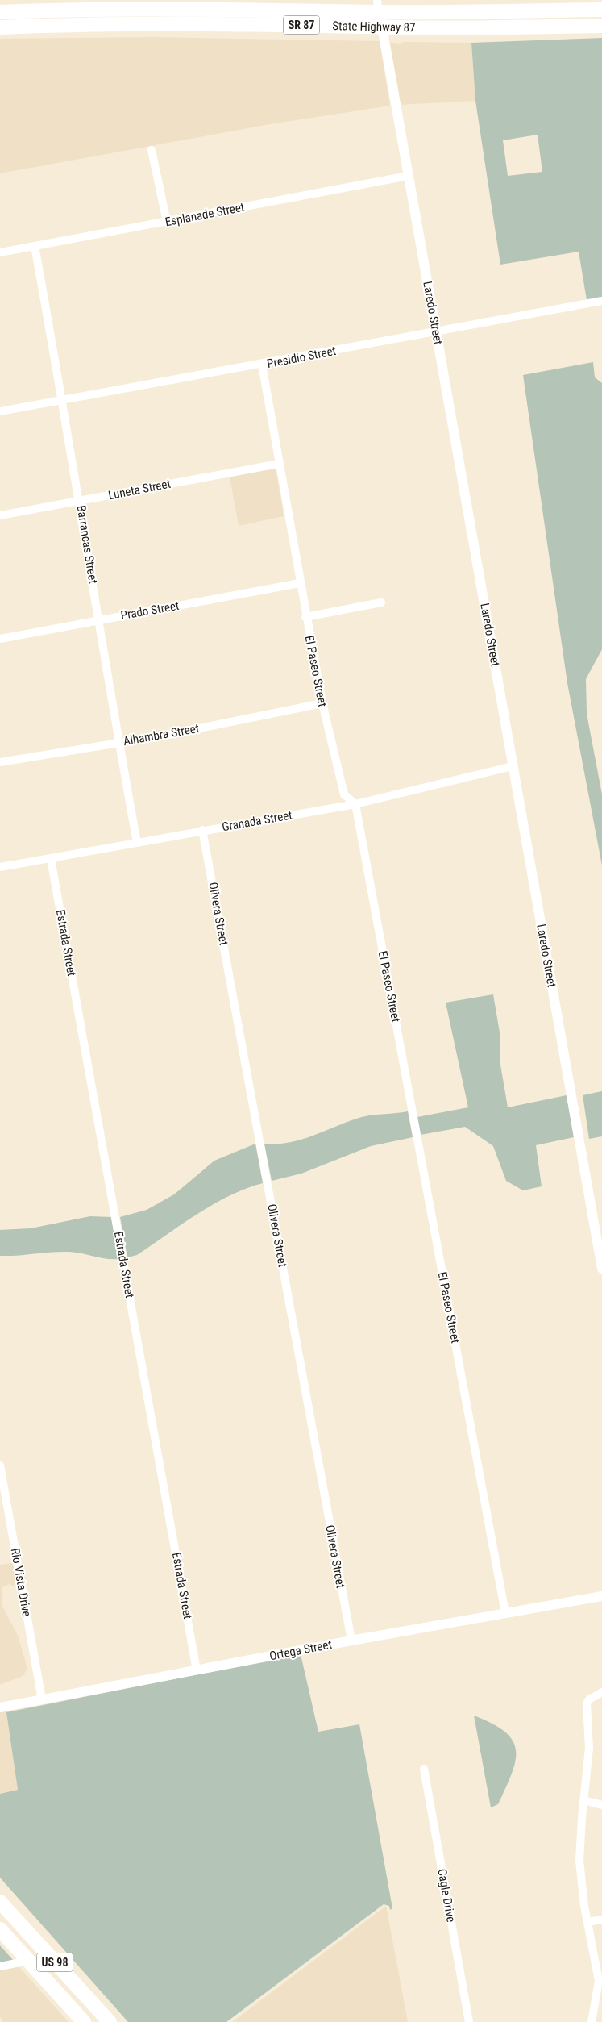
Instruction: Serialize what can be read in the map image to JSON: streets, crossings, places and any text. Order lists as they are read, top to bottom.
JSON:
{
  "streets": {
    "highway": ["SR 87", "State Highway 87", "US 98"],
    "street": [
      "Esplanade Street",
      "Laredo Street",
      "Presidio Street",
      "Luneta Street",
      "Barrancas Street",
      "Prado Street",
      "El Paseo Street",
      "Alhambra Street",
      "Granada Street",
      "Olivera Street",
      "Estrada Street",
      "Rio Vista Drive",
      "Ortega Street",
      "Cagle Drive"
    ]
  },
  "crossings": [
    ["SR 87", "Laredo Street"],
    ["State Highway 87", "Laredo Street"],
    ["Esplanade Street", "Laredo Street"],
    ["Esplanade Street", "Barrancas Street"],
    ["Laredo Street", "Presidio Street"],
    ["Laredo Street", "Granada Street"],
    ["Presidio Street", "Barrancas Street"],
    ["Presidio Street", "El Paseo Street"],
    ["Luneta Street", "Barrancas Street"],
    ["Luneta Street", "El Paseo Street"],
    ["Barrancas Street", "Prado Street"],
    ["Barrancas Street", "Alhambra Street"],
    ["Barrancas Street", "Granada Street"],
    ["Prado Street", "El Paseo Street"],
    ["El Paseo Street", "Alhambra Street"],
    ["El Paseo Street", "Granada Street"],
    ["El Paseo Street", "Ortega Street"],
    ["Granada Street", "Olivera Street"],
    ["Granada Street", "Estrada Street"],
    ["Olivera Street", "Ortega Street"],
    ["Estrada Street", "Ortega Street"],
    ["Rio Vista Drive", "Ortega Street"]
  ]
}
